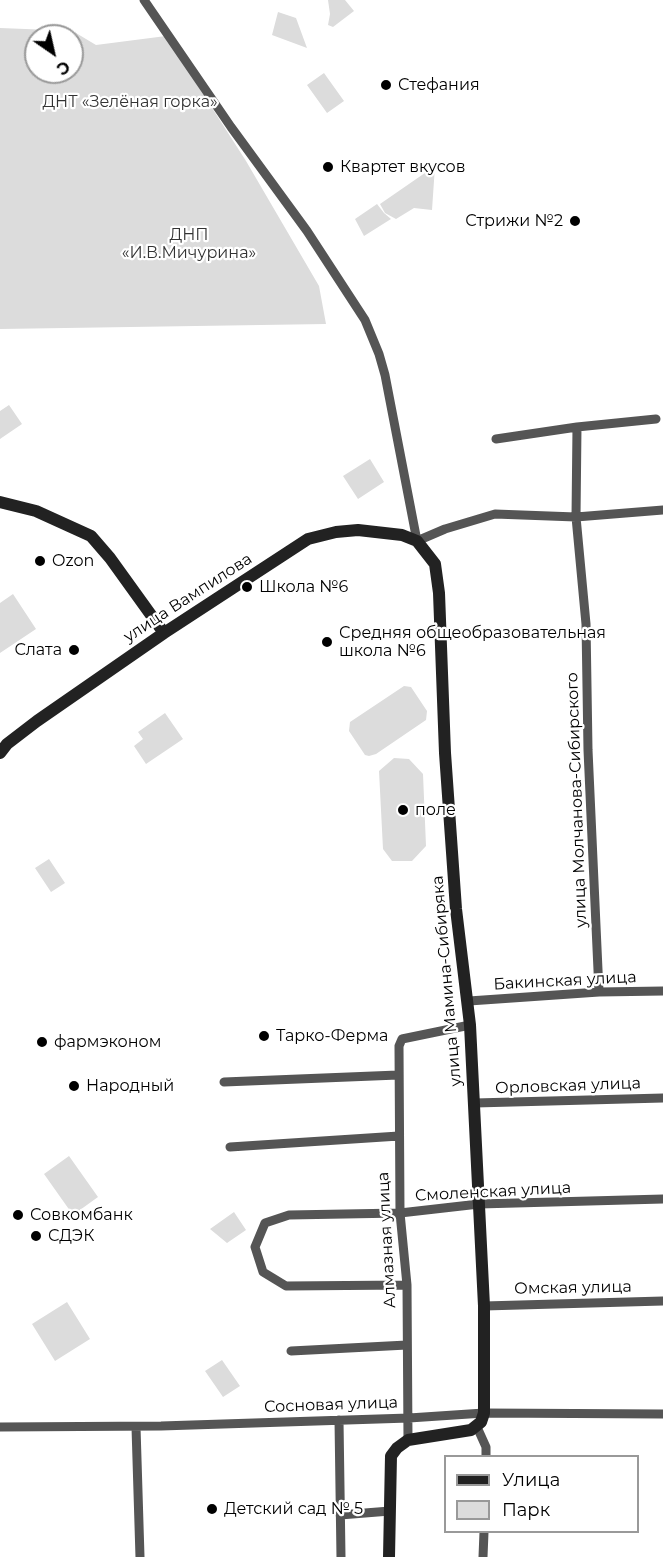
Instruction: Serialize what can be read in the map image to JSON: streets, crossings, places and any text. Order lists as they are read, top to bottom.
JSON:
{
  "streets": {
    "street": [
      "улица Вампилова",
      "улица Молчанова-Сибирского",
      "улица Мамина-Сибиряка",
      "Бакинская улица",
      "Орловская улица",
      "Смоленская улица",
      "Алмазная улица",
      "Омская улица",
      "Сосновая улица"
    ]
  },
  "crossings": [
    ["улица Вампилова", "улица Мамина-Сибиряка"],
    ["улица Молчанова-Сибирского", "Бакинская улица"],
    ["улица Мамина-Сибиряка", "Бакинская улица"],
    ["улица Мамина-Сибиряка", "Орловская улица"],
    ["улица Мамина-Сибиряка", "Смоленская улица"],
    ["улица Мамина-Сибиряка", "Алмазная улица"],
    ["улица Мамина-Сибиряка", "Омская улица"],
    ["улица Мамина-Сибиряка", "Сосновая улица"],
    ["Смоленская улица", "Алмазная улица"],
    ["Алмазная улица", "Сосновая улица"]
  ],
  "parks": ["ДНТ «Зелёная горка»", "ДНП «И.В.Мичурина»"],
  "places": [
    "Стефания",
    "Квартет вкусов",
    "Стрижи №2",
    "Ozon",
    "Школа №6",
    "Средняя общеобразовательная школа №6",
    "Слата",
    "поле",
    "Тарко-Ферма",
    "фармэконом",
    "Народный",
    "Совкомбанк",
    "СДЭК",
    "Детский сад № 5"
  ],
  "legend": ["Улица", "Парк"],
  "north": "bottom right"
}
